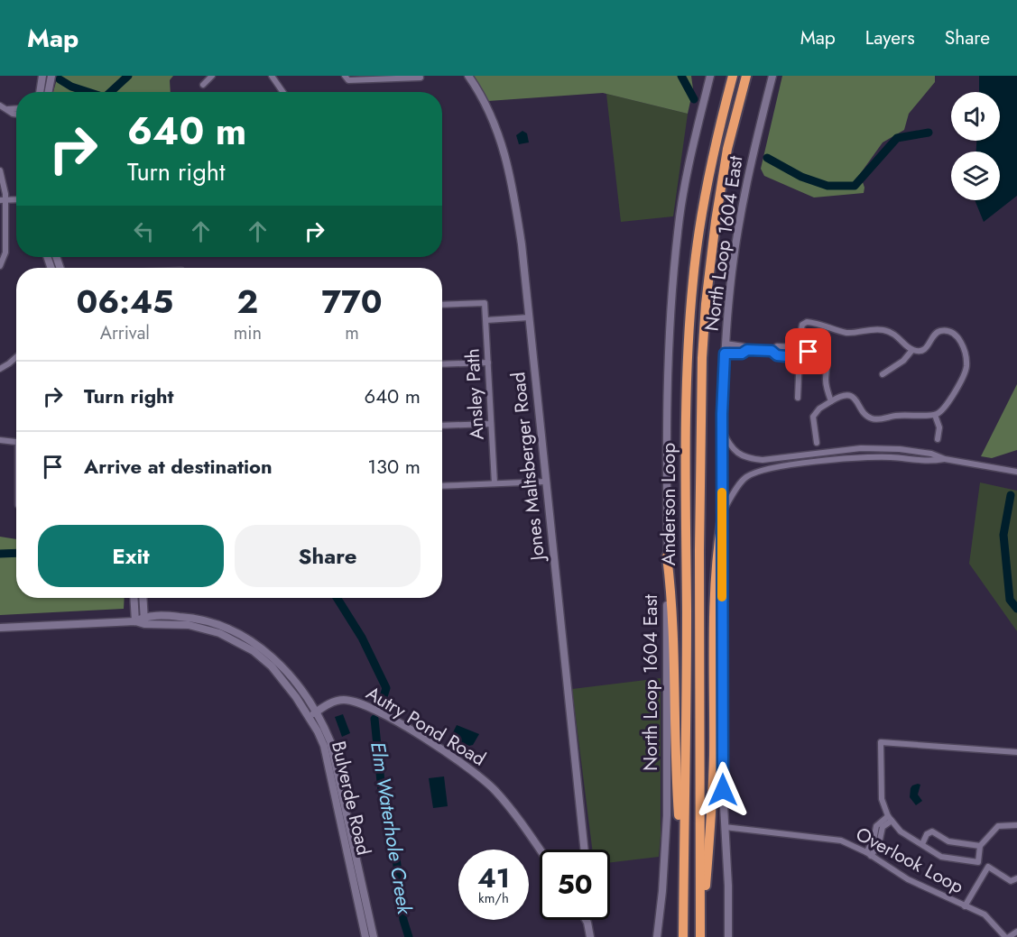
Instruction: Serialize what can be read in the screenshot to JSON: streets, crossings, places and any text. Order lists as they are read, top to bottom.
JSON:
{
  "streets": {
    "highway": ["Anderson Loop"],
    "main road": [
      "North Loop 1604 East",
      "Jones Maltsberger Road",
      "Autry Pond Road",
      "Bulverde Road"
    ],
    "street": ["Ansley Path", "Overlook Loop"]
  },
  "crossings": [
    ["North Loop 1604 East", "Overlook Loop"],
    ["Autry Pond Road", "Bulverde Road"]
  ],
  "water": ["Elm Waterhole Creek"],
  "page": {
    "header": "Map",
    "nav": ["Map", "Layers", "Share"],
    "turn": ["640 m", "Turn right"],
    "eta": [
      "06:45",
      "Arrival",
      "2",
      "min",
      "770",
      "m"
    ],
    "list": [
      {
        "name": "Turn right",
        "value": "640 m"
      },
      {
        "name": "Arrive at destination",
        "value": "130 m"
      }
    ],
    "buttons": ["Exit", "Share"],
    "speed": "41 km/h",
    "limit": "50"
  }
}
